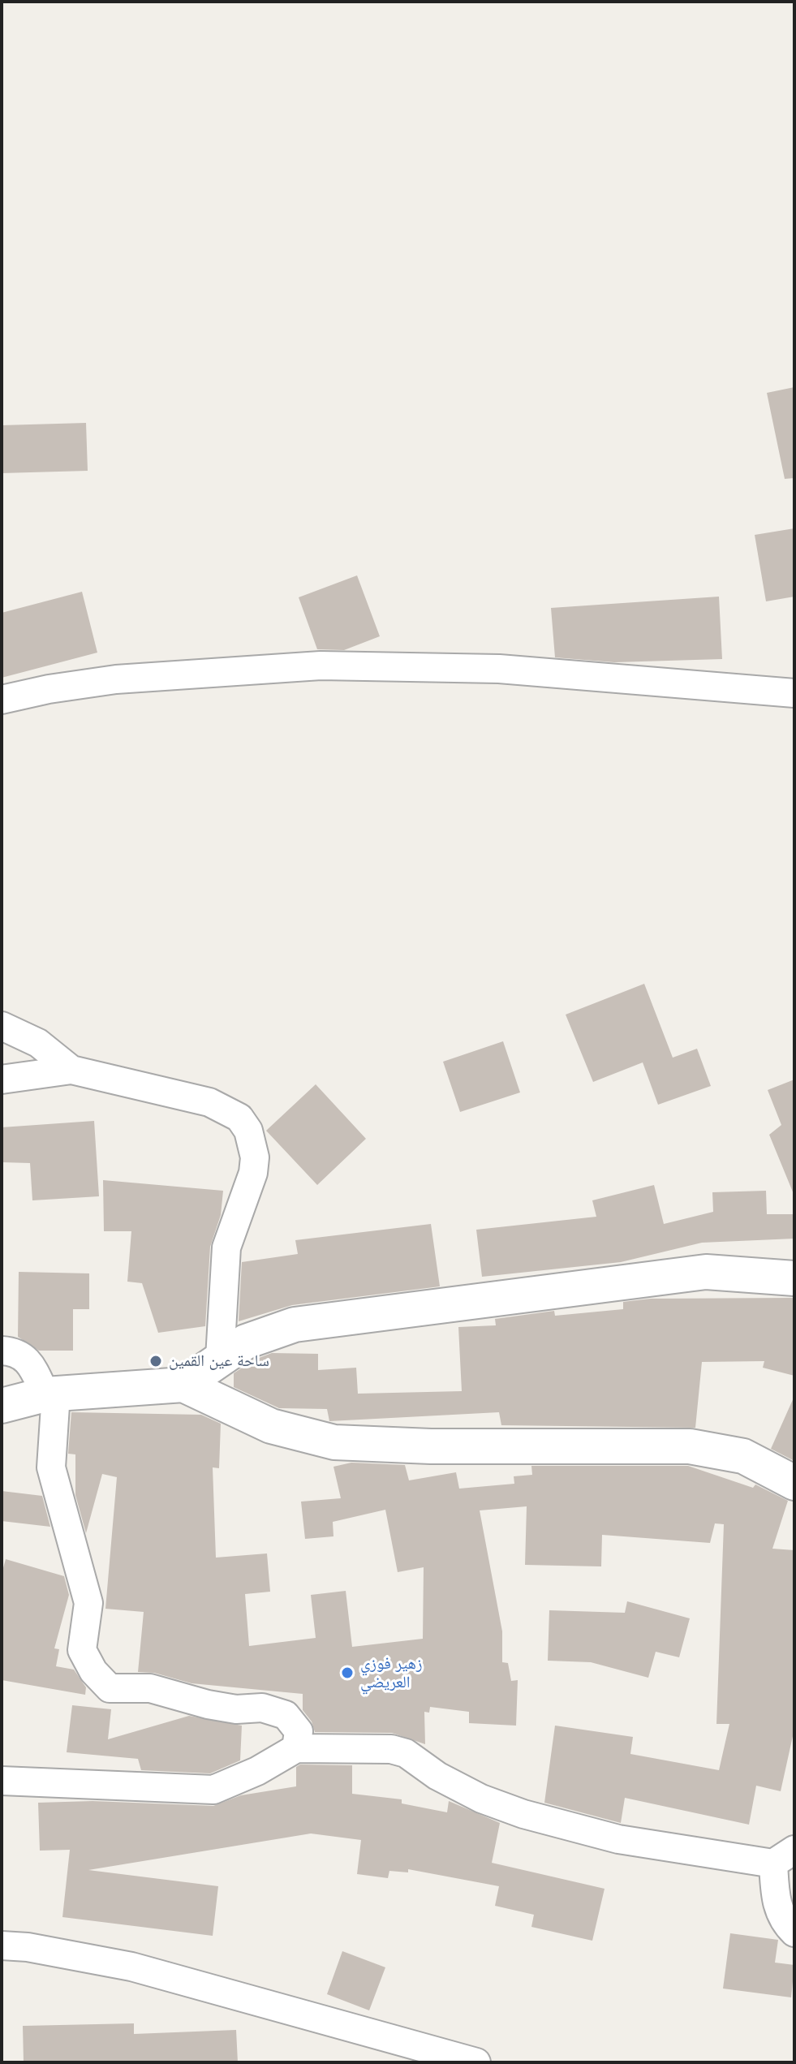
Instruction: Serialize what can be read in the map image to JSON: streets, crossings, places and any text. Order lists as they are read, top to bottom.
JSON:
{
  "places": ["ساحة عين القمين", "زهير فوزي العريضي"]
}
